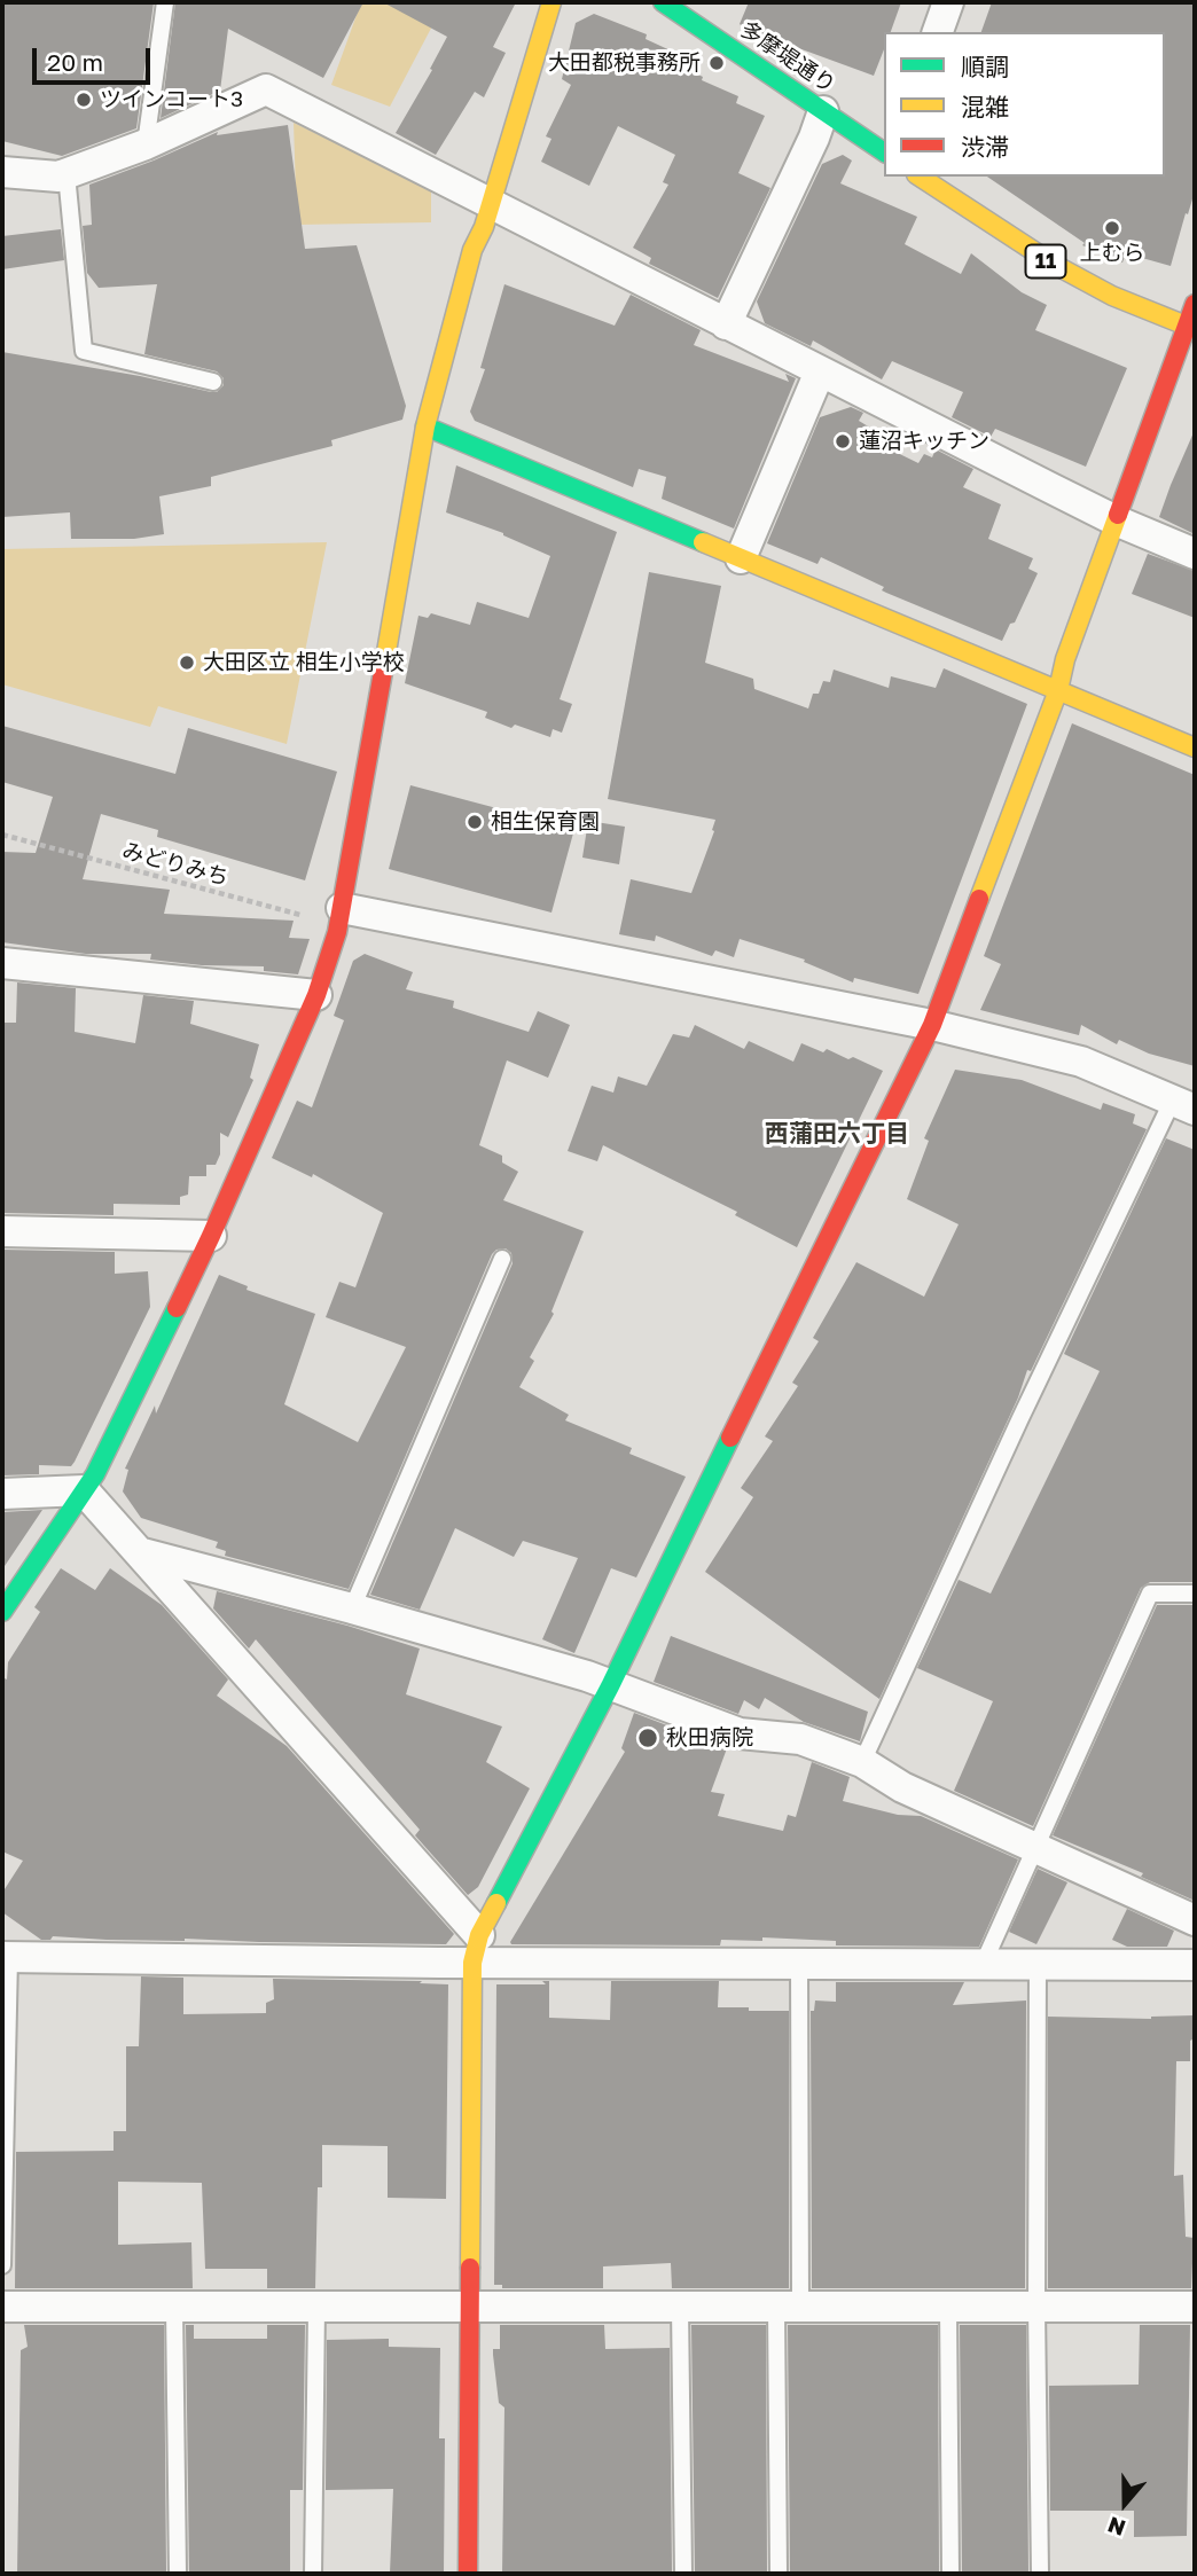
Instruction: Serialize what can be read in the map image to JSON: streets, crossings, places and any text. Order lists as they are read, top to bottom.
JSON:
{
  "streets": {
    "street": ["多摩堤通り", "11"],
    "path": ["みどりみち"]
  },
  "districts": ["西蒲田六丁目"],
  "places": [
    "大田都税事務所",
    "ツインコート3",
    "上むら",
    "蓮沼キッチン",
    "大田区立 相生小学校",
    "相生保育園",
    "秋田病院"
  ],
  "legend": ["順調", "混雑", "渋滞"],
  "scale_bar": "20 m",
  "north": "bottom"
}
